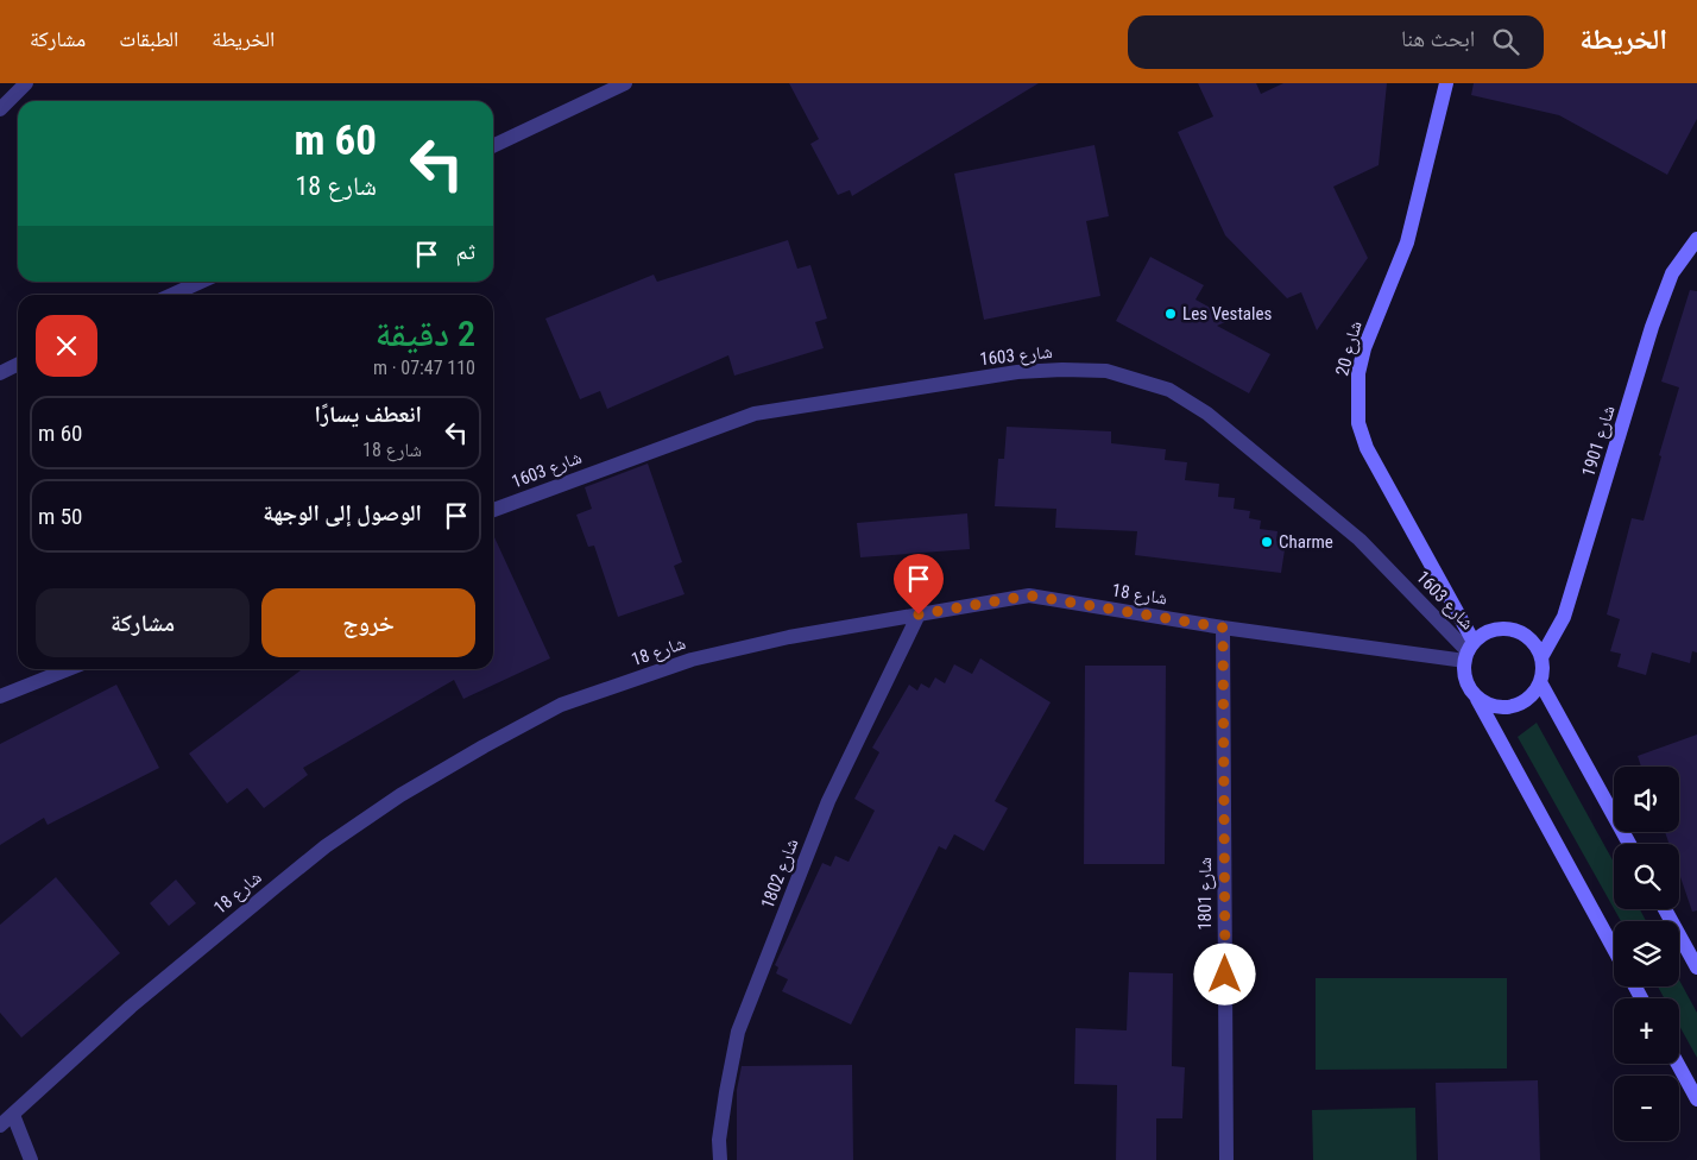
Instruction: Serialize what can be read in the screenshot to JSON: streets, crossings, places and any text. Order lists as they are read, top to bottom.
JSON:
{
  "streets": {
    "street": [
      "شارع 20",
      "شارع 1603",
      "شارع 1901",
      "شارع 18",
      "شارع 1802",
      "شارع 1801"
    ]
  },
  "crossings": [
    ["شارع 20", "شارع 1603"],
    ["شارع 20", "شارع 1901"],
    ["شارع 20", "شارع 18"],
    ["شارع 1603", "شارع 1901"],
    ["شارع 1603", "شارع 18"],
    ["شارع 1901", "شارع 18"],
    ["شارع 18", "شارع 1802"],
    ["شارع 18", "شارع 1801"]
  ],
  "places": ["Les Vestales", "Charme"],
  "page": {
    "header": "الخريطة",
    "search": "ابحث هنا",
    "nav": ["الخريطة", "الطبقات", "مشاركة"],
    "turn": ["60 m", "شارع 18"],
    "then": "ثم",
    "heading": ["2 دقيقة", "110 m · 07:47"],
    "list": [
      {
        "name": "انعطف يسارًا",
        "note": "شارع 18",
        "value": "60 m"
      },
      {
        "name": "الوصول إلى الوجهة",
        "value": "50 m"
      }
    ],
    "buttons": ["خروج", "مشاركة"],
    "map_buttons": ["+", "−"]
  }
}
